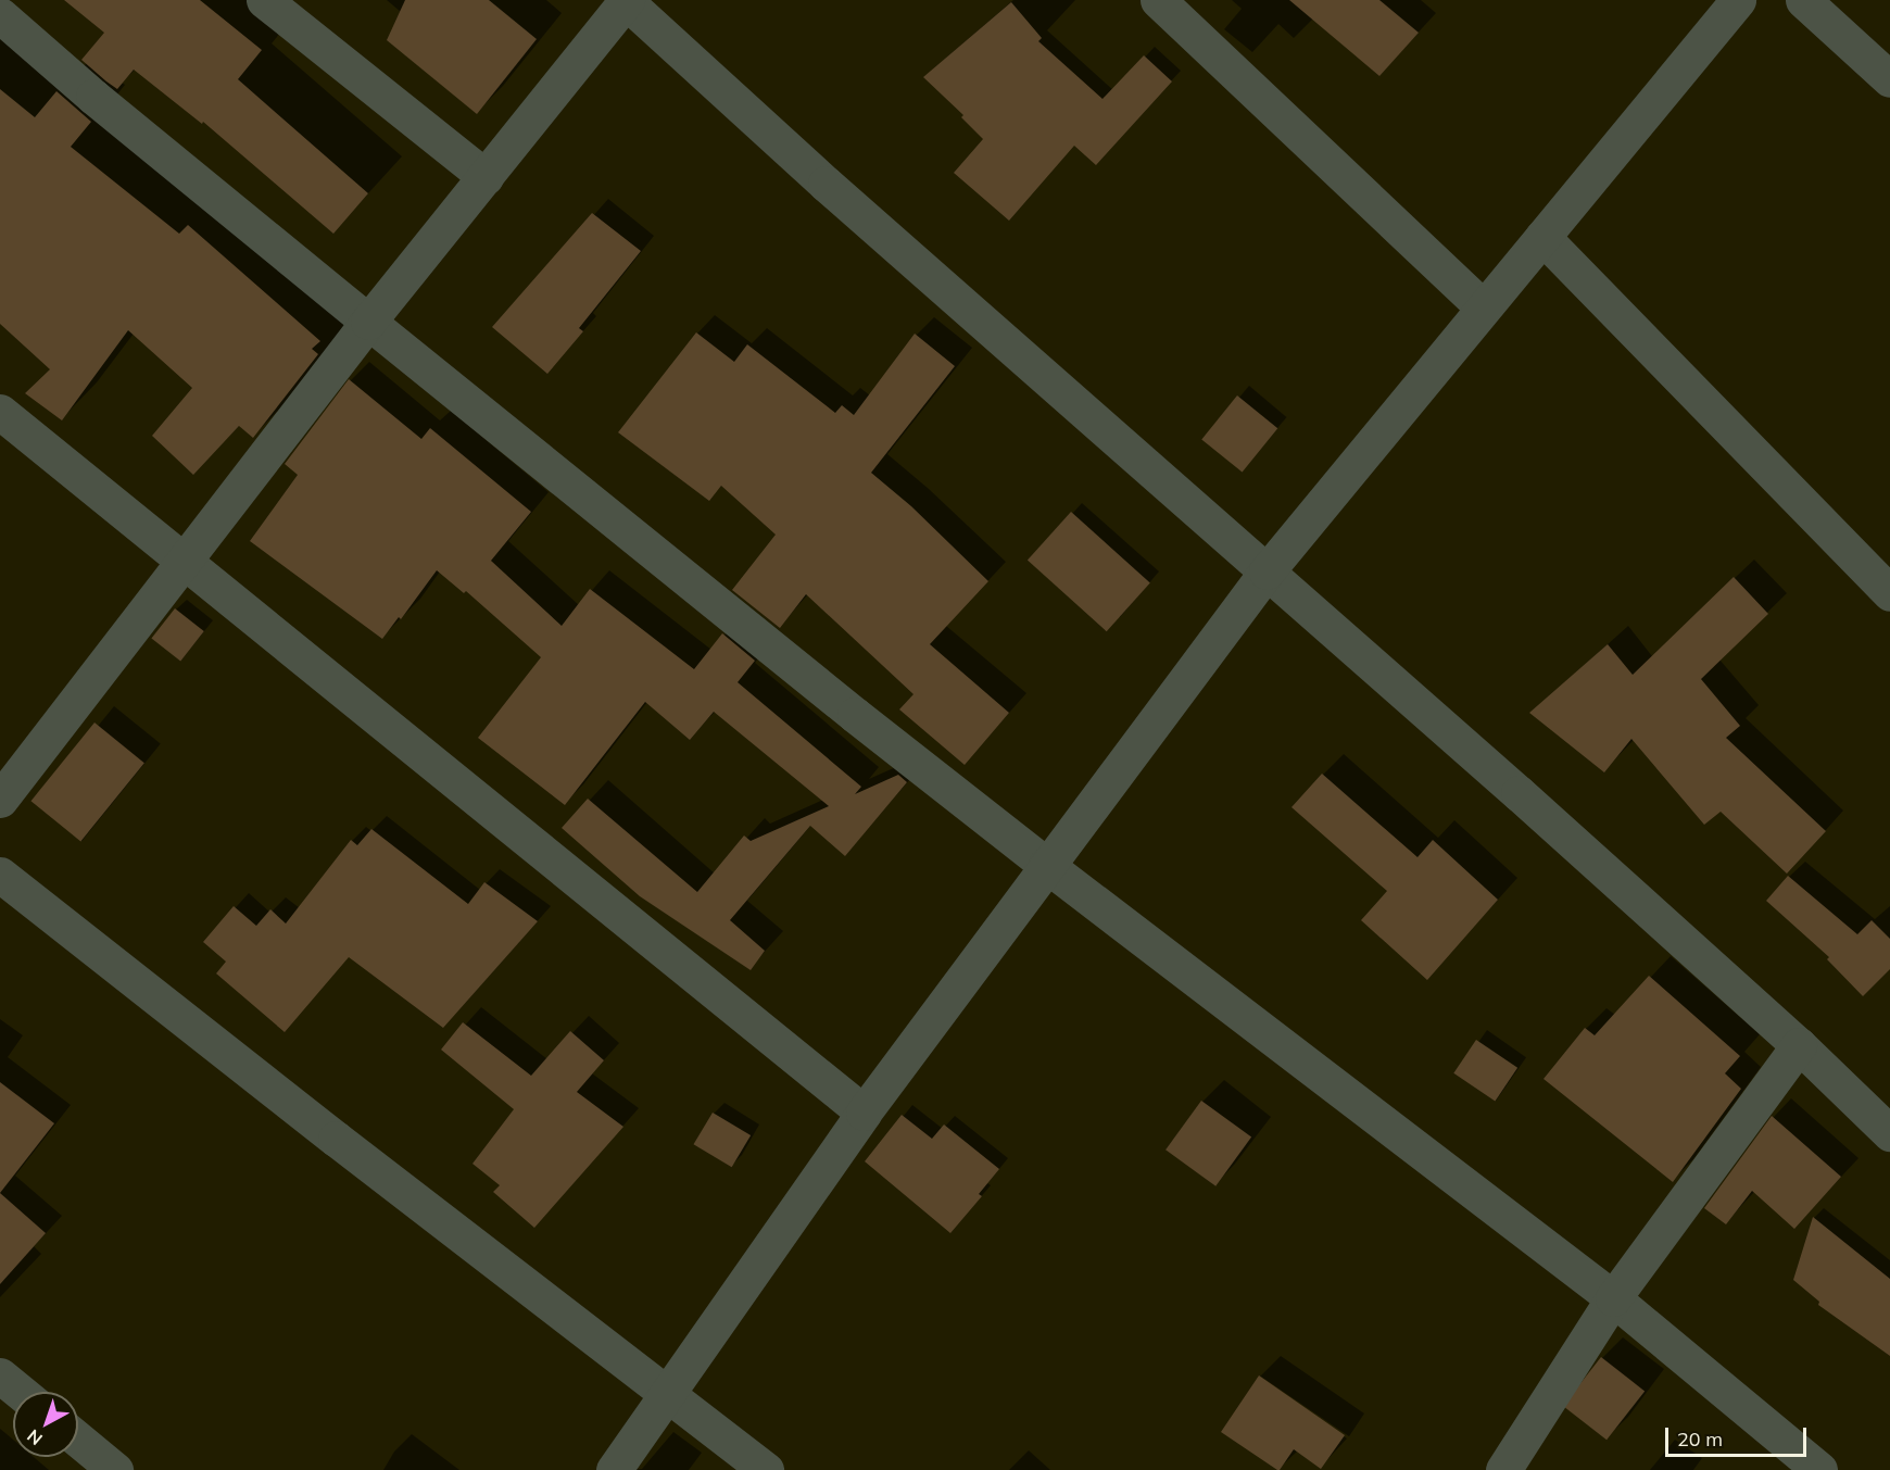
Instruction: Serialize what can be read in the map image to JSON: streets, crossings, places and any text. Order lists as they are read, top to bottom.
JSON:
{
  "scale_bar": "20 m",
  "north": "bottom left"
}
